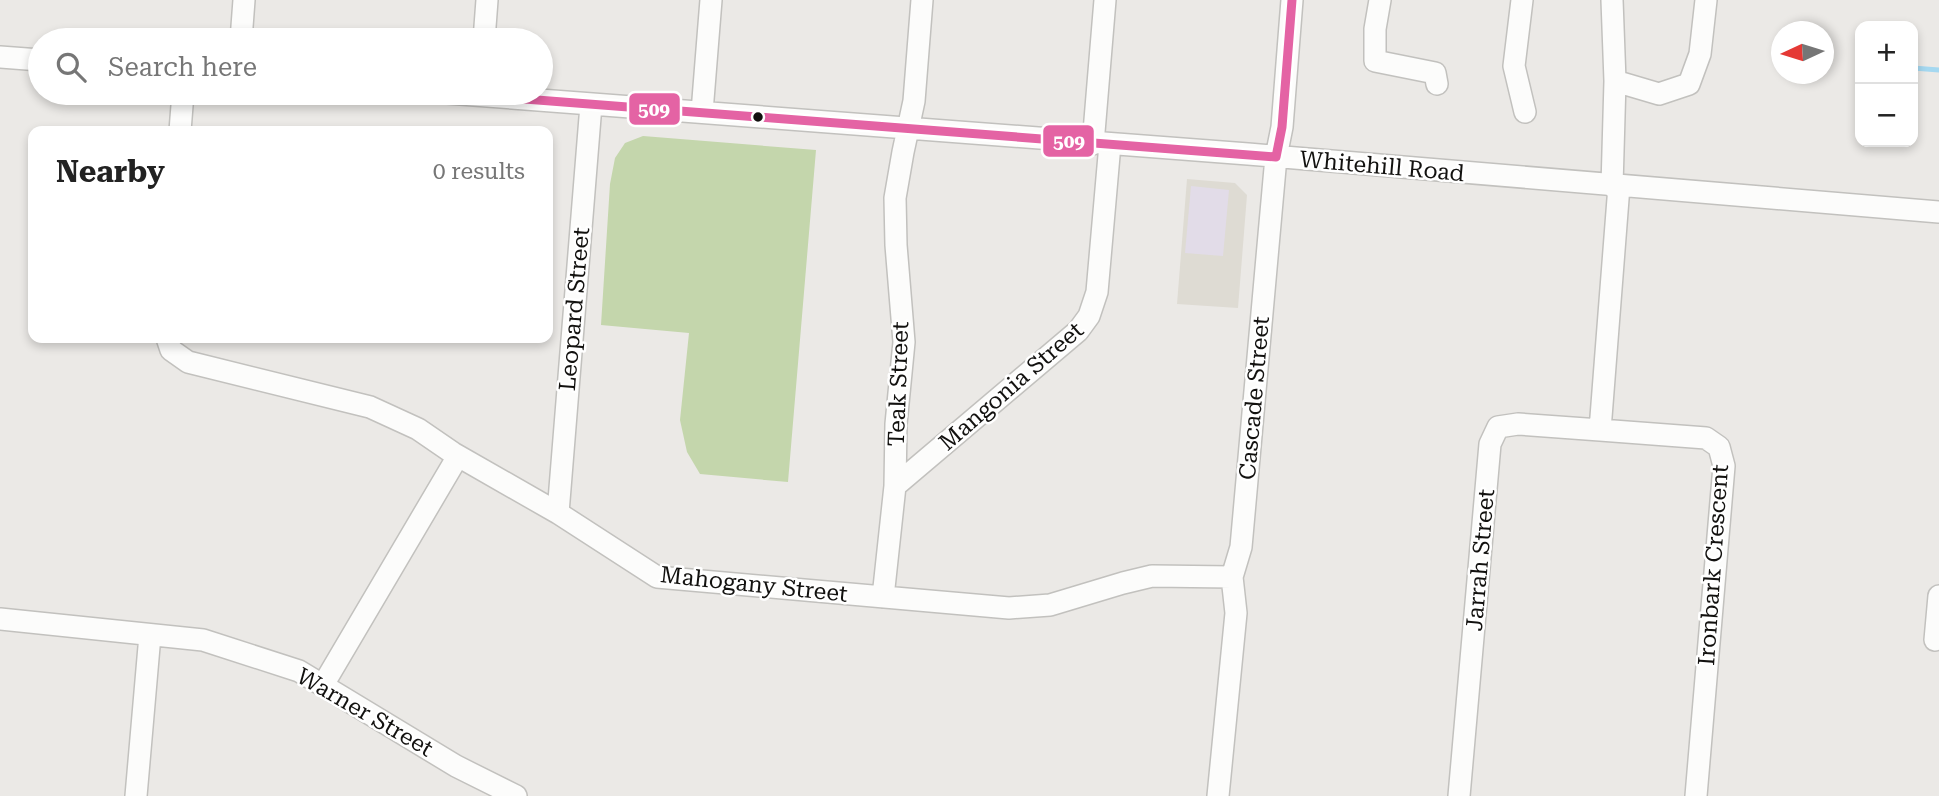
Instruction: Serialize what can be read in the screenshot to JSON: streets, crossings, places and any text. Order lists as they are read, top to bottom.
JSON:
{
  "streets": {
    "street": [
      "Whitehill Road",
      "Leopard Street",
      "Teak Street",
      "Mangonia Street",
      "Cascade Street",
      "Jarrah Street",
      "Ironbark Crescent",
      "Mahogany Street",
      "Warner Street"
    ]
  },
  "crossings": [
    ["Whitehill Road", "Leopard Street"],
    ["Whitehill Road", "Teak Street"],
    ["Whitehill Road", "Mangonia Street"],
    ["Whitehill Road", "Cascade Street"],
    ["Leopard Street", "Mahogany Street"],
    ["Teak Street", "Mangonia Street"],
    ["Teak Street", "Mahogany Street"],
    ["Cascade Street", "Mahogany Street"],
    ["Jarrah Street", "Ironbark Crescent"]
  ],
  "lines": ["transit line 509"],
  "north": "left",
  "page": {
    "map_buttons": ["+", "−"],
    "search": "Search here",
    "heading": ["Nearby", "0 results"]
  }
}
